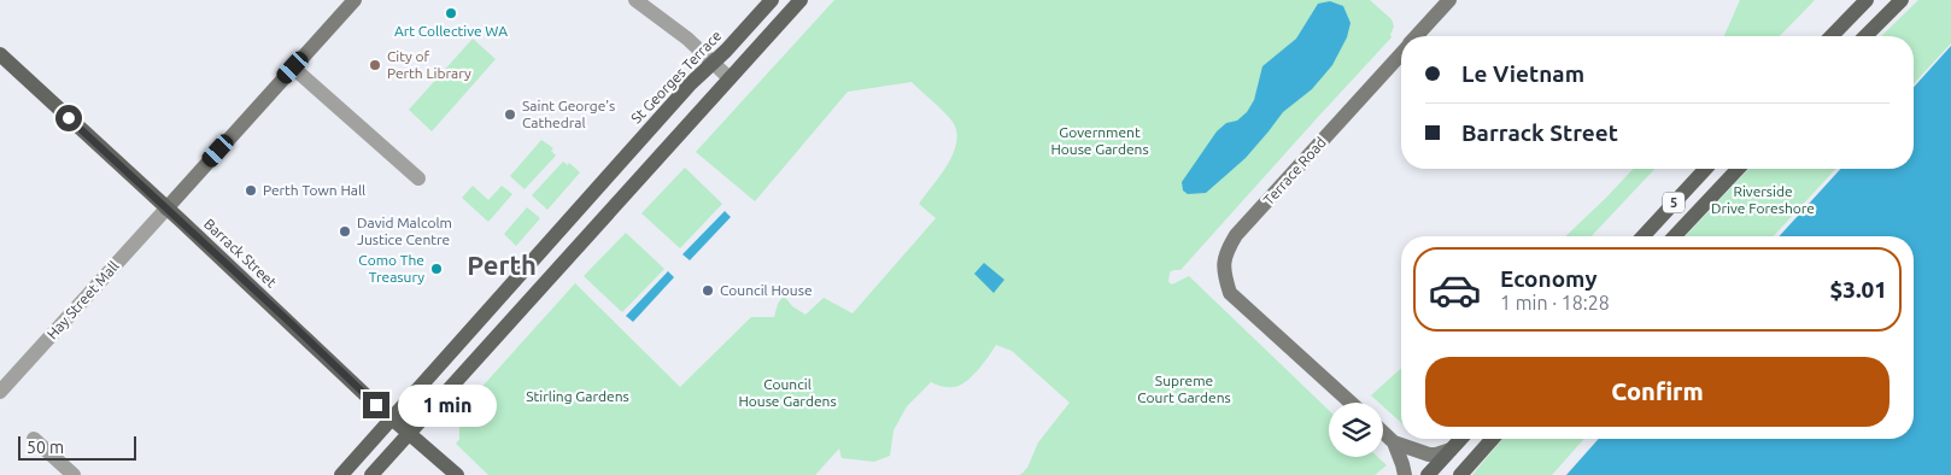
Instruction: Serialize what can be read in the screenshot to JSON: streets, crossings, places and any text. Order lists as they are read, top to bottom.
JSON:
{
  "streets": {
    "main road": ["St Georges Terrace", "5", "Barrack Street"],
    "street": ["Terrace Road", "Hay Street Mall"]
  },
  "crossings": [
    ["St Georges Terrace", "Barrack Street"],
    ["Barrack Street", "Hay Street Mall"]
  ],
  "districts": ["Perth"],
  "parks": [
    "Government House Gardens",
    "Riverside Drive Foreshore",
    "Supreme Court Gardens",
    "Council House Gardens",
    "Stirling Gardens"
  ],
  "places": [
    "Art Collective WA",
    "City of Perth Library",
    "Saint George's Cathedral",
    "Perth Town Hall",
    "David Malcolm Justice Centre",
    "Como The Treasury",
    "Council House"
  ],
  "scale_bar": "50 m",
  "page": {
    "banner": ["Le Vietnam", "Barrack Street"],
    "list": [
      {
        "name": "Economy",
        "note": "1 min · 18:28",
        "value": "$3.01"
      }
    ],
    "buttons": "Confirm",
    "bubble": "1 min",
    "scale": "50 m"
  }
}
